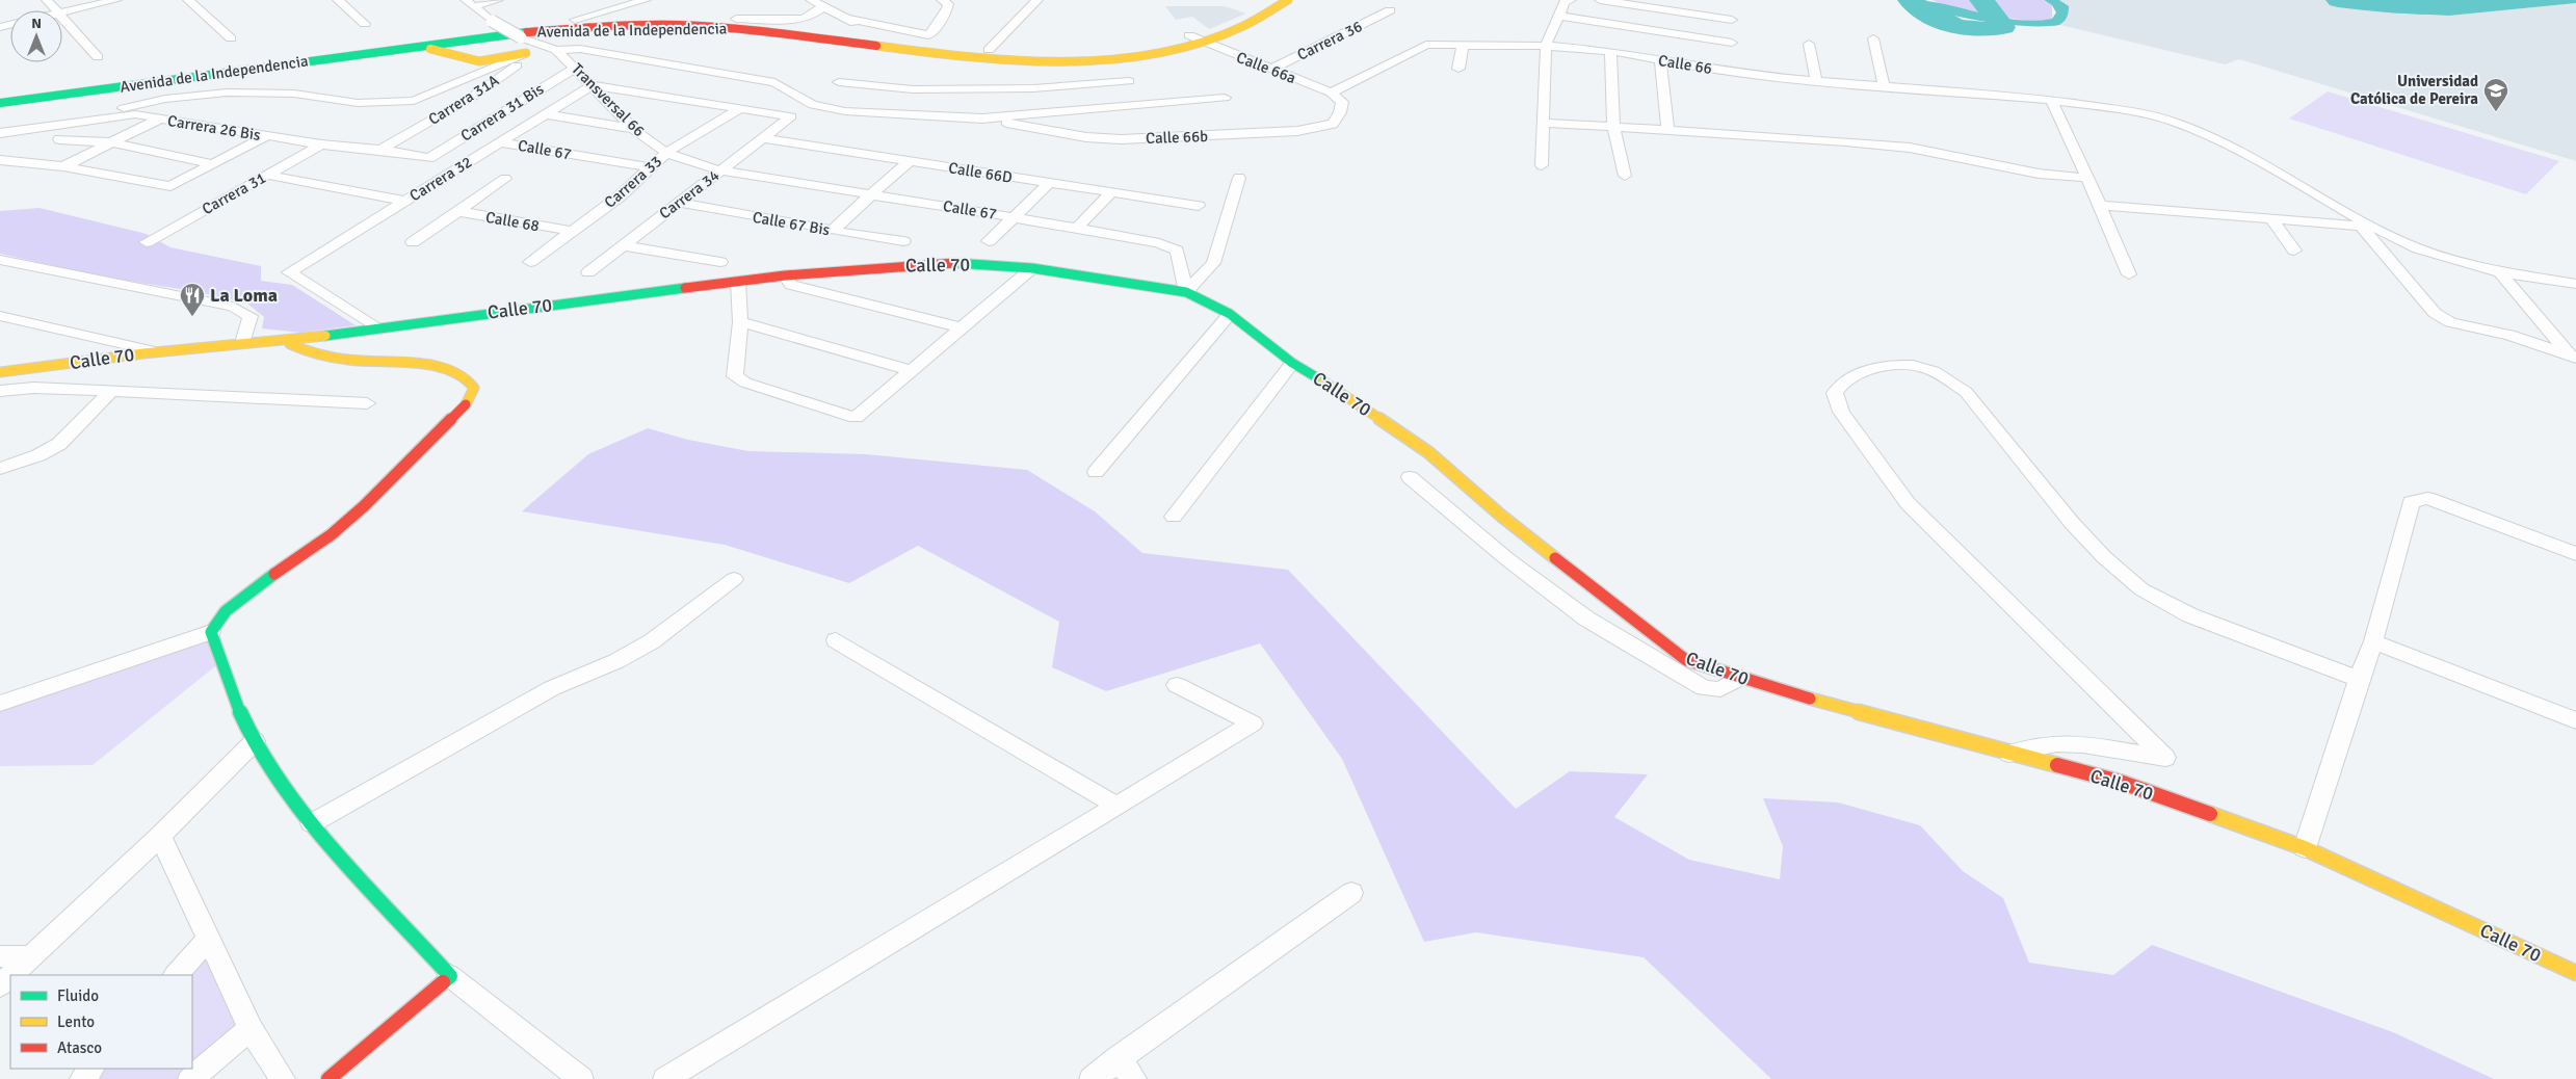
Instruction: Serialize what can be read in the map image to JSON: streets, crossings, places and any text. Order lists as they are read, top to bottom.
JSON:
{
  "streets": {
    "main road": ["Avenida de la Independencia", "Calle 70"],
    "street": [
      "Carrera 36",
      "Calle 66",
      "Calle 66a",
      "Carrera 31A",
      "Transversal 66",
      "Carrera 31 Bis",
      "Carrera 26 Bis",
      "Calle 66b",
      "Calle 67",
      "Calle 66D",
      "Carrera 32",
      "Carrera 33",
      "Carrera 31",
      "Carrera 34",
      "Calle 68",
      "Calle 67 Bis"
    ]
  },
  "crossings": [
    ["Avenida de la Independencia", "Calle 66a"],
    ["Carrera 36", "Calle 66a"],
    ["Calle 66", "Calle 66a"],
    ["Calle 66", "Calle 66b"],
    ["Calle 66a", "Calle 66b"],
    ["Carrera 31A", "Transversal 66"],
    ["Carrera 31A", "Carrera 26 Bis"],
    ["Transversal 66", "Carrera 31 Bis"],
    ["Transversal 66", "Calle 67"],
    ["Transversal 66", "Carrera 32"],
    ["Transversal 66", "Carrera 33"],
    ["Transversal 66", "Carrera 34"],
    ["Carrera 31 Bis", "Carrera 26 Bis"],
    ["Carrera 26 Bis", "Carrera 31"],
    ["Calle 67", "Carrera 32"],
    ["Calle 67", "Carrera 33"],
    ["Calle 67", "Carrera 34"],
    ["Calle 67", "Calle 70"],
    ["Calle 66D", "Carrera 34"],
    ["Carrera 32", "Calle 70"],
    ["Carrera 33", "Carrera 34"],
    ["Carrera 33", "Calle 68"],
    ["Carrera 34", "Calle 67 Bis"]
  ],
  "places": {
    "school or university": ["Universidad Católica de Pereira"],
    "restaurant": ["La Loma"]
  },
  "legend": ["Fluido", "Lento", "Atasco"],
  "north": "top"
}
